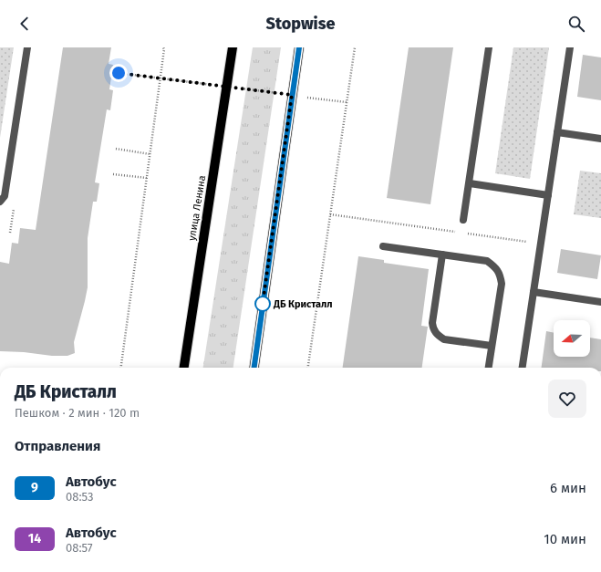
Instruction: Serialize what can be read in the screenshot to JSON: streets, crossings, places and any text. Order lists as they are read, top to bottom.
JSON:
{
  "streets": {
    "main road": ["улица Ленина"]
  },
  "places": ["ДБ Кристалл"],
  "lines": ["bus line 9"],
  "north": "left",
  "page": {
    "header": "Stopwise",
    "heading": [
      ["ДБ Кристалл", "Пешком · 2 мин · 120 m"],
      "Отправления"
    ],
    "list": [
      {
        "mark": "9",
        "name": "Автобус",
        "note": "08:53",
        "value": "6 мин"
      },
      {
        "mark": "14",
        "name": "Автобус",
        "note": "08:57",
        "value": "10 мин"
      }
    ]
  }
}
